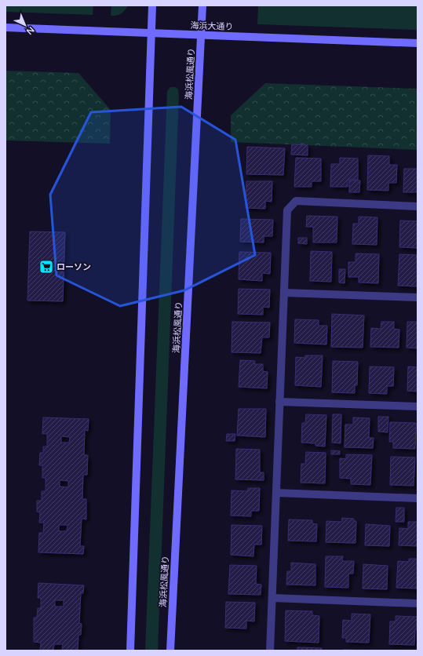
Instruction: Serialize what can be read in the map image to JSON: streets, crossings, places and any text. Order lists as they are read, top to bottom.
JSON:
{
  "streets": {
    "street": ["海浜大通り", "海浜松風通り"]
  },
  "crossings": [
    ["海浜大通り", "海浜松風通り"]
  ],
  "places": {
    "supermarket": ["ローソン"]
  },
  "north": "bottom right"
}
